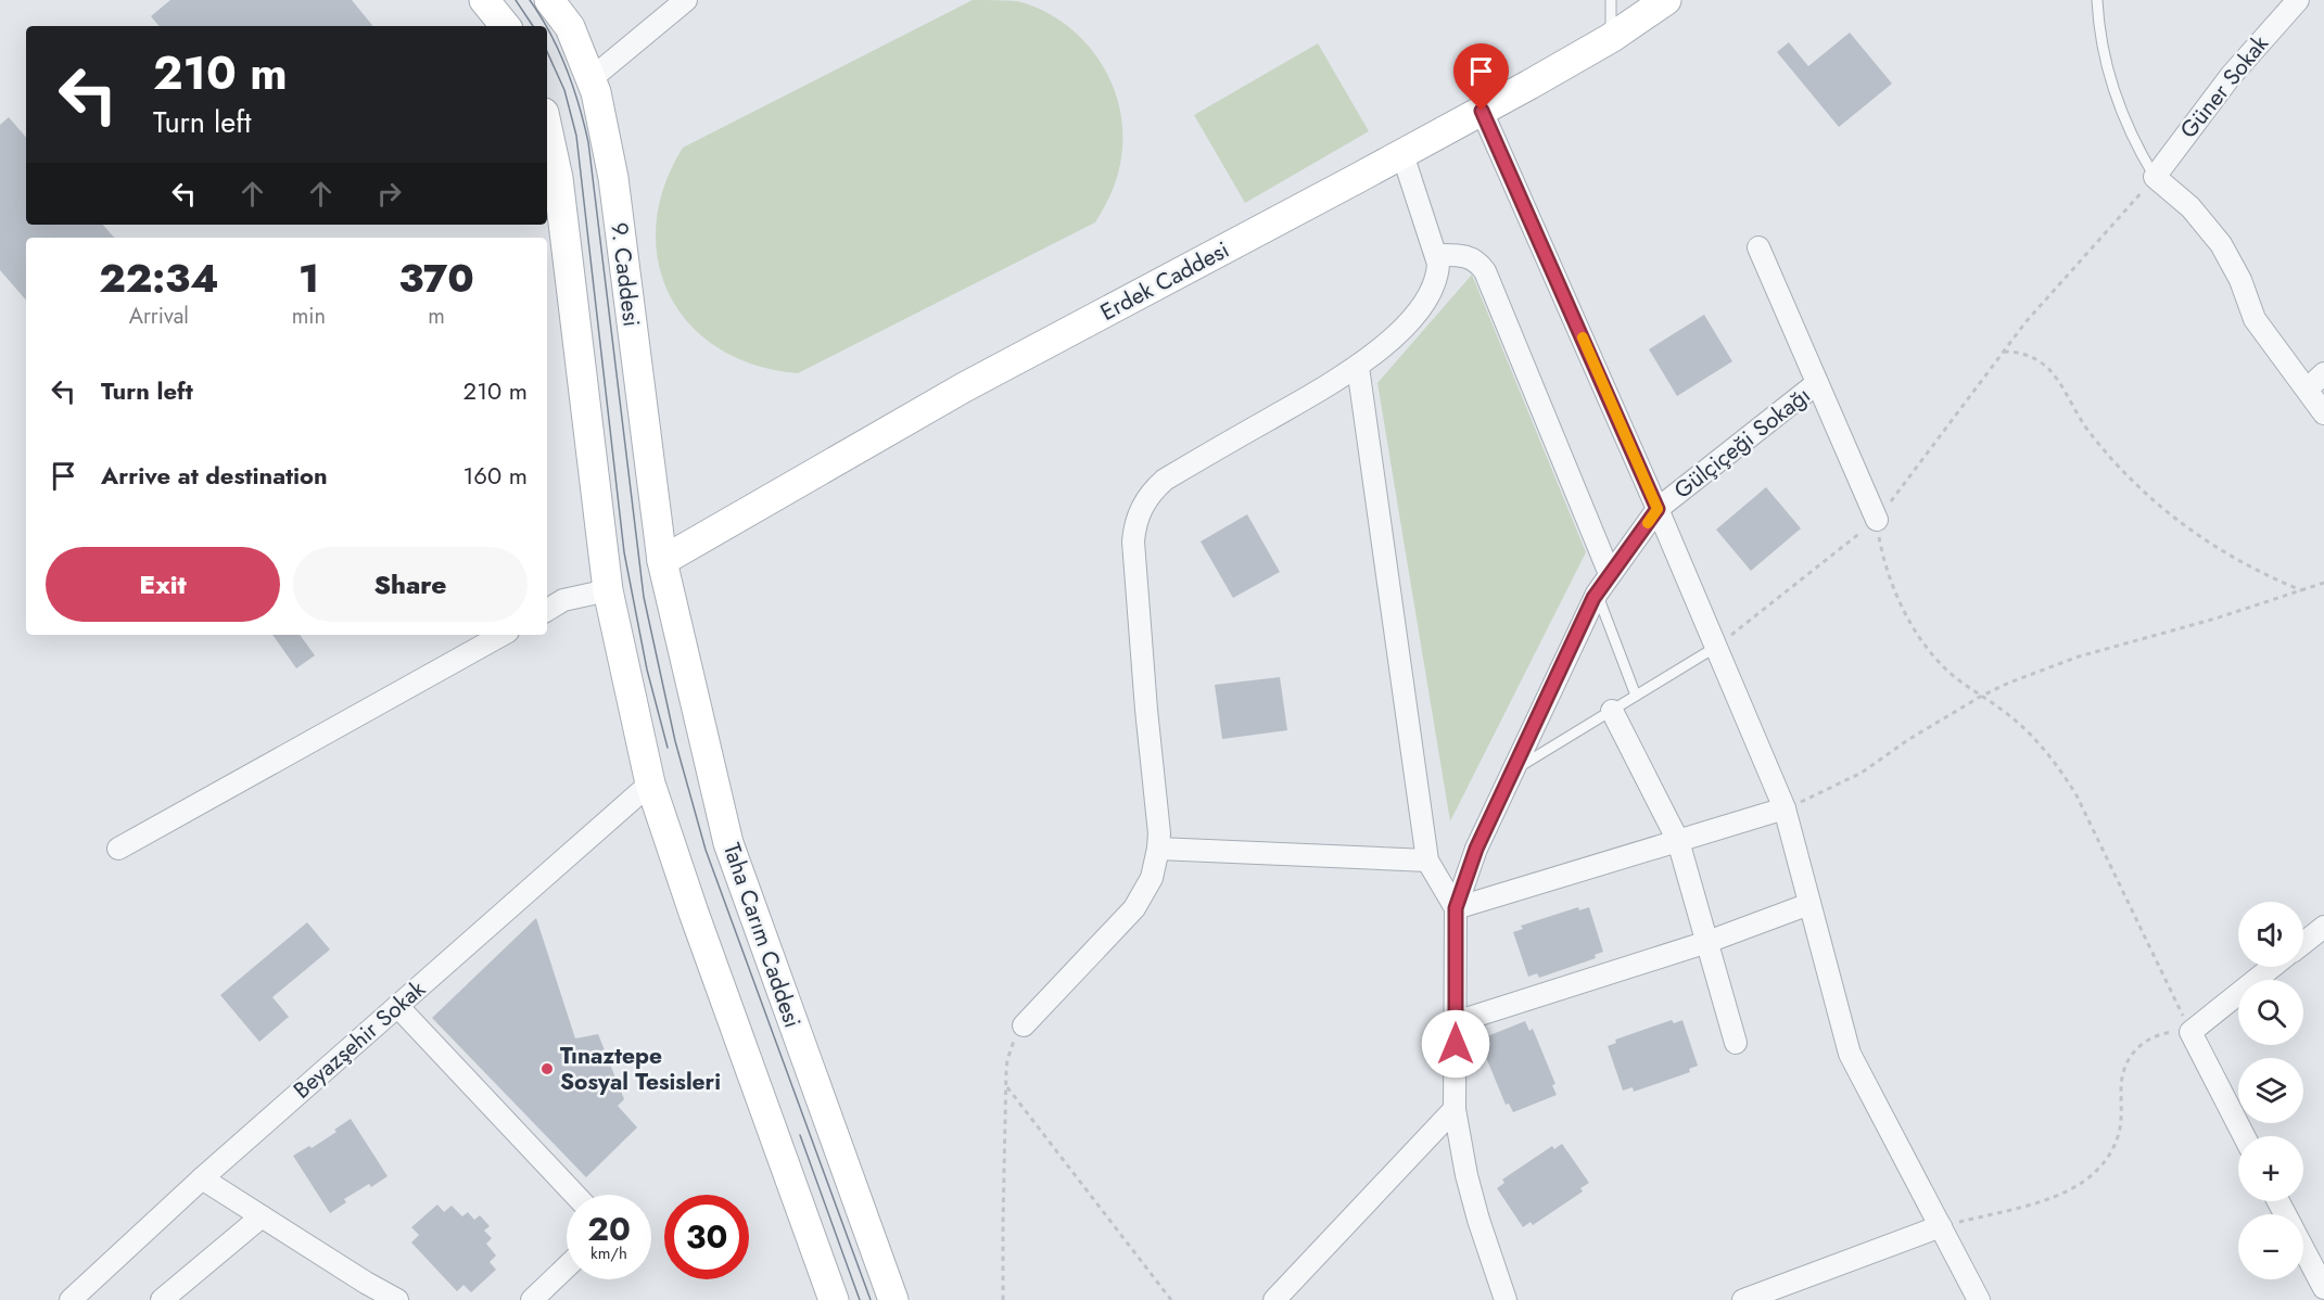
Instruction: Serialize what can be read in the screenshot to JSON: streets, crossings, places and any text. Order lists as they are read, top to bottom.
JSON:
{
  "streets": {
    "main road": ["9. Caddesi", "Erdek Caddesi", "Taha Carım Caddesi"],
    "street": ["Güner Sokak", "Gülçiçeği Sokağı", "Beyazşehir Sokak"]
  },
  "crossings": [
    ["9. Caddesi", "Erdek Caddesi"],
    ["9. Caddesi", "Taha Carım Caddesi"],
    ["Erdek Caddesi", "Taha Carım Caddesi"]
  ],
  "places": ["Tınaztepe Sosyal Tesisleri"],
  "page": {
    "turn": ["210 m", "Turn left"],
    "eta": [
      "22:34",
      "Arrival",
      "1",
      "min",
      "370",
      "m"
    ],
    "list": [
      {
        "name": "Turn left",
        "value": "210 m"
      },
      {
        "name": "Arrive at destination",
        "value": "160 m"
      }
    ],
    "buttons": ["Exit", "Share"],
    "map_buttons": ["+", "−"],
    "speed": "20 km/h",
    "limit": "30"
  }
}
